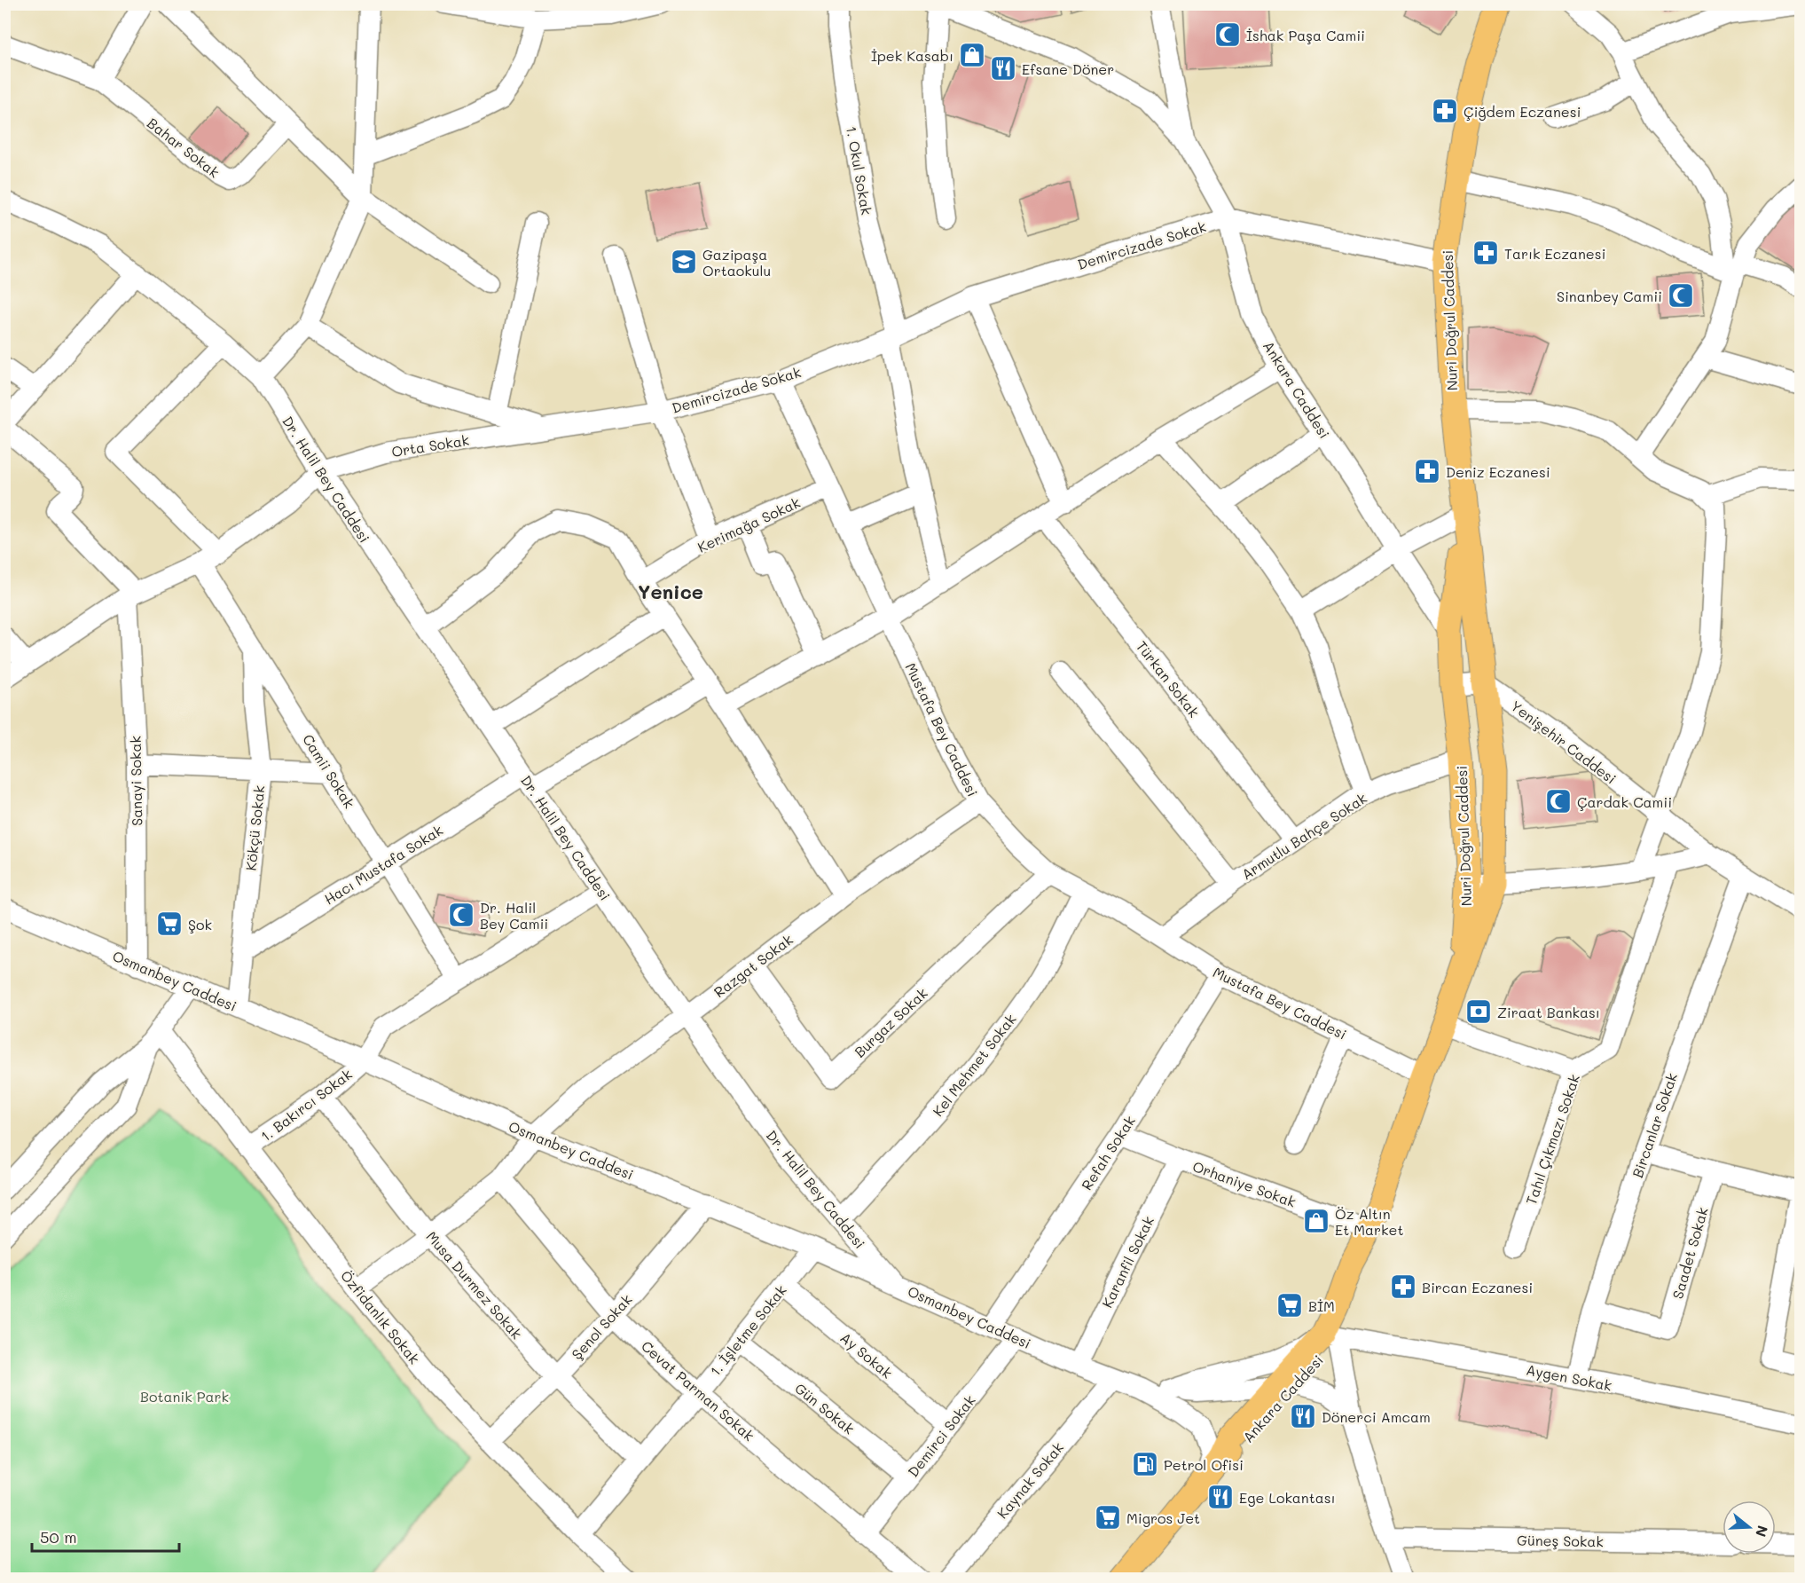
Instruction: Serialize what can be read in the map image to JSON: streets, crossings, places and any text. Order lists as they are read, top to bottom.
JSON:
{
  "streets": {
    "main road": ["Nuri Doğrul Caddesi", "Ankara Caddesi"],
    "street": [
      "Bahar Sokak",
      "1. Okul Sokak",
      "Demircizade Sokak",
      "Orta Sokak",
      "Dr. Halil Bey Caddesi",
      "Kerimağa Sokak",
      "Türkan Sokak",
      "Mustafa Bey Caddesi",
      "Yenişehir Caddesi",
      "Camii Sokak",
      "Sanayi Sokak",
      "Kökçü Sokak",
      "Armutlu Bahçe Sokak",
      "Hacı Mustafa Sokak",
      "Razgat Sokak",
      "Osmanbey Caddesi",
      "Burgaz Sokak",
      "Kel Mehmet Sokak",
      "1. Bakırcı Sokak",
      "Bircanlar Sokak",
      "Tahıl Çıkmazı Sokak",
      "Refah Sokak",
      "Orhaniye Sokak",
      "Saadet Sokak",
      "Karanfil Sokak",
      "Musa Durmez Sokak",
      "Özfidanlık Sokak",
      "Şenol Sokak",
      "1. İşletme Sokak",
      "Ay Sokak",
      "Aygen Sokak",
      "Cevat Parman Sokak",
      "Gün Sokak",
      "Demirci Sokak",
      "Kaynak Sokak",
      "Güneş Sokak"
    ]
  },
  "crossings": [
    ["1. Okul Sokak", "Demircizade Sokak"],
    ["Demircizade Sokak", "Ankara Caddesi"],
    ["Demircizade Sokak", "Orta Sokak"],
    ["Demircizade Sokak", "Mustafa Bey Caddesi"],
    ["Nuri Doğrul Caddesi", "Ankara Caddesi"],
    ["Nuri Doğrul Caddesi", "Yenişehir Caddesi"],
    ["Nuri Doğrul Caddesi", "Armutlu Bahçe Sokak"],
    ["Ankara Caddesi", "Mustafa Bey Caddesi"],
    ["Ankara Caddesi", "Orhaniye Sokak"],
    ["Ankara Caddesi", "Aygen Sokak"],
    ["Orta Sokak", "Dr. Halil Bey Caddesi"],
    ["Dr. Halil Bey Caddesi", "Hacı Mustafa Sokak"],
    ["Dr. Halil Bey Caddesi", "Razgat Sokak"],
    ["Dr. Halil Bey Caddesi", "Osmanbey Caddesi"],
    ["Dr. Halil Bey Caddesi", "Kel Mehmet Sokak"],
    ["Dr. Halil Bey Caddesi", "1. Bakırcı Sokak"],
    ["Kerimağa Sokak", "Mustafa Bey Caddesi"],
    ["Türkan Sokak", "Armutlu Bahçe Sokak"],
    ["Mustafa Bey Caddesi", "Armutlu Bahçe Sokak"],
    ["Mustafa Bey Caddesi", "Razgat Sokak"],
    ["Mustafa Bey Caddesi", "Burgaz Sokak"],
    ["Mustafa Bey Caddesi", "Kel Mehmet Sokak"],
    ["Mustafa Bey Caddesi", "Refah Sokak"],
    ["Yenişehir Caddesi", "Bircanlar Sokak"],
    ["Camii Sokak", "Kökçü Sokak"],
    ["Camii Sokak", "Hacı Mustafa Sokak"],
    ["Camii Sokak", "1. Bakırcı Sokak"],
    ["Sanayi Sokak", "Osmanbey Caddesi"],
    ["Kökçü Sokak", "Hacı Mustafa Sokak"],
    ["Kökçü Sokak", "Osmanbey Caddesi"],
    ["Razgat Sokak", "Osmanbey Caddesi"],
    ["Razgat Sokak", "Burgaz Sokak"],
    ["Razgat Sokak", "Musa Durmez Sokak"],
    ["Razgat Sokak", "Özfidanlık Sokak"],
    ["Razgat Sokak", "Cevat Parman Sokak"],
    ["Osmanbey Caddesi", "1. Bakırcı Sokak"],
    ["Osmanbey Caddesi", "Refah Sokak"],
    ["Osmanbey Caddesi", "Karanfil Sokak"],
    ["Osmanbey Caddesi", "Şenol Sokak"],
    ["Osmanbey Caddesi", "1. İşletme Sokak"],
    ["Osmanbey Caddesi", "Demirci Sokak"],
    ["Osmanbey Caddesi", "Kaynak Sokak"],
    ["1. Bakırcı Sokak", "Musa Durmez Sokak"],
    ["1. Bakırcı Sokak", "Özfidanlık Sokak"],
    ["Bircanlar Sokak", "Saadet Sokak"],
    ["Bircanlar Sokak", "Aygen Sokak"],
    ["Refah Sokak", "Orhaniye Sokak"],
    ["Orhaniye Sokak", "Karanfil Sokak"],
    ["Musa Durmez Sokak", "Şenol Sokak"],
    ["Musa Durmez Sokak", "1. İşletme Sokak"],
    ["Özfidanlık Sokak", "Şenol Sokak"],
    ["Özfidanlık Sokak", "1. İşletme Sokak"],
    ["Şenol Sokak", "Cevat Parman Sokak"],
    ["1. İşletme Sokak", "Ay Sokak"],
    ["1. İşletme Sokak", "Cevat Parman Sokak"],
    ["1. İşletme Sokak", "Gün Sokak"],
    ["Ay Sokak", "Demirci Sokak"],
    ["Cevat Parman Sokak", "Demirci Sokak"],
    ["Gün Sokak", "Demirci Sokak"]
  ],
  "districts": ["Yenice"],
  "parks": ["Botanik Park"],
  "places": {
    "mosque": [
      "İshak Paşa Camii",
      "Sinanbey Camii",
      "Çardak Camii",
      "Dr. Halil Bey Camii"
    ],
    "shop": ["İpek Kasabı", "Öz Altın Et Market"],
    "restaurant": ["Efsane Döner", "Dönerci Amcam", "Ege Lokantası"],
    "pharmacy": [
      "Çiğdem Eczanesi",
      "Tarık Eczanesi",
      "Deniz Eczanesi",
      "Bircan Eczanesi"
    ],
    "school or university": ["Gazipaşa Ortaokulu"],
    "supermarket": ["Şok", "BİM", "Migros Jet"],
    "bank": ["Ziraat Bankası"],
    "fuel station": ["Petrol Ofisi"]
  },
  "scale_bar": "50 m",
  "north": "right"
}
